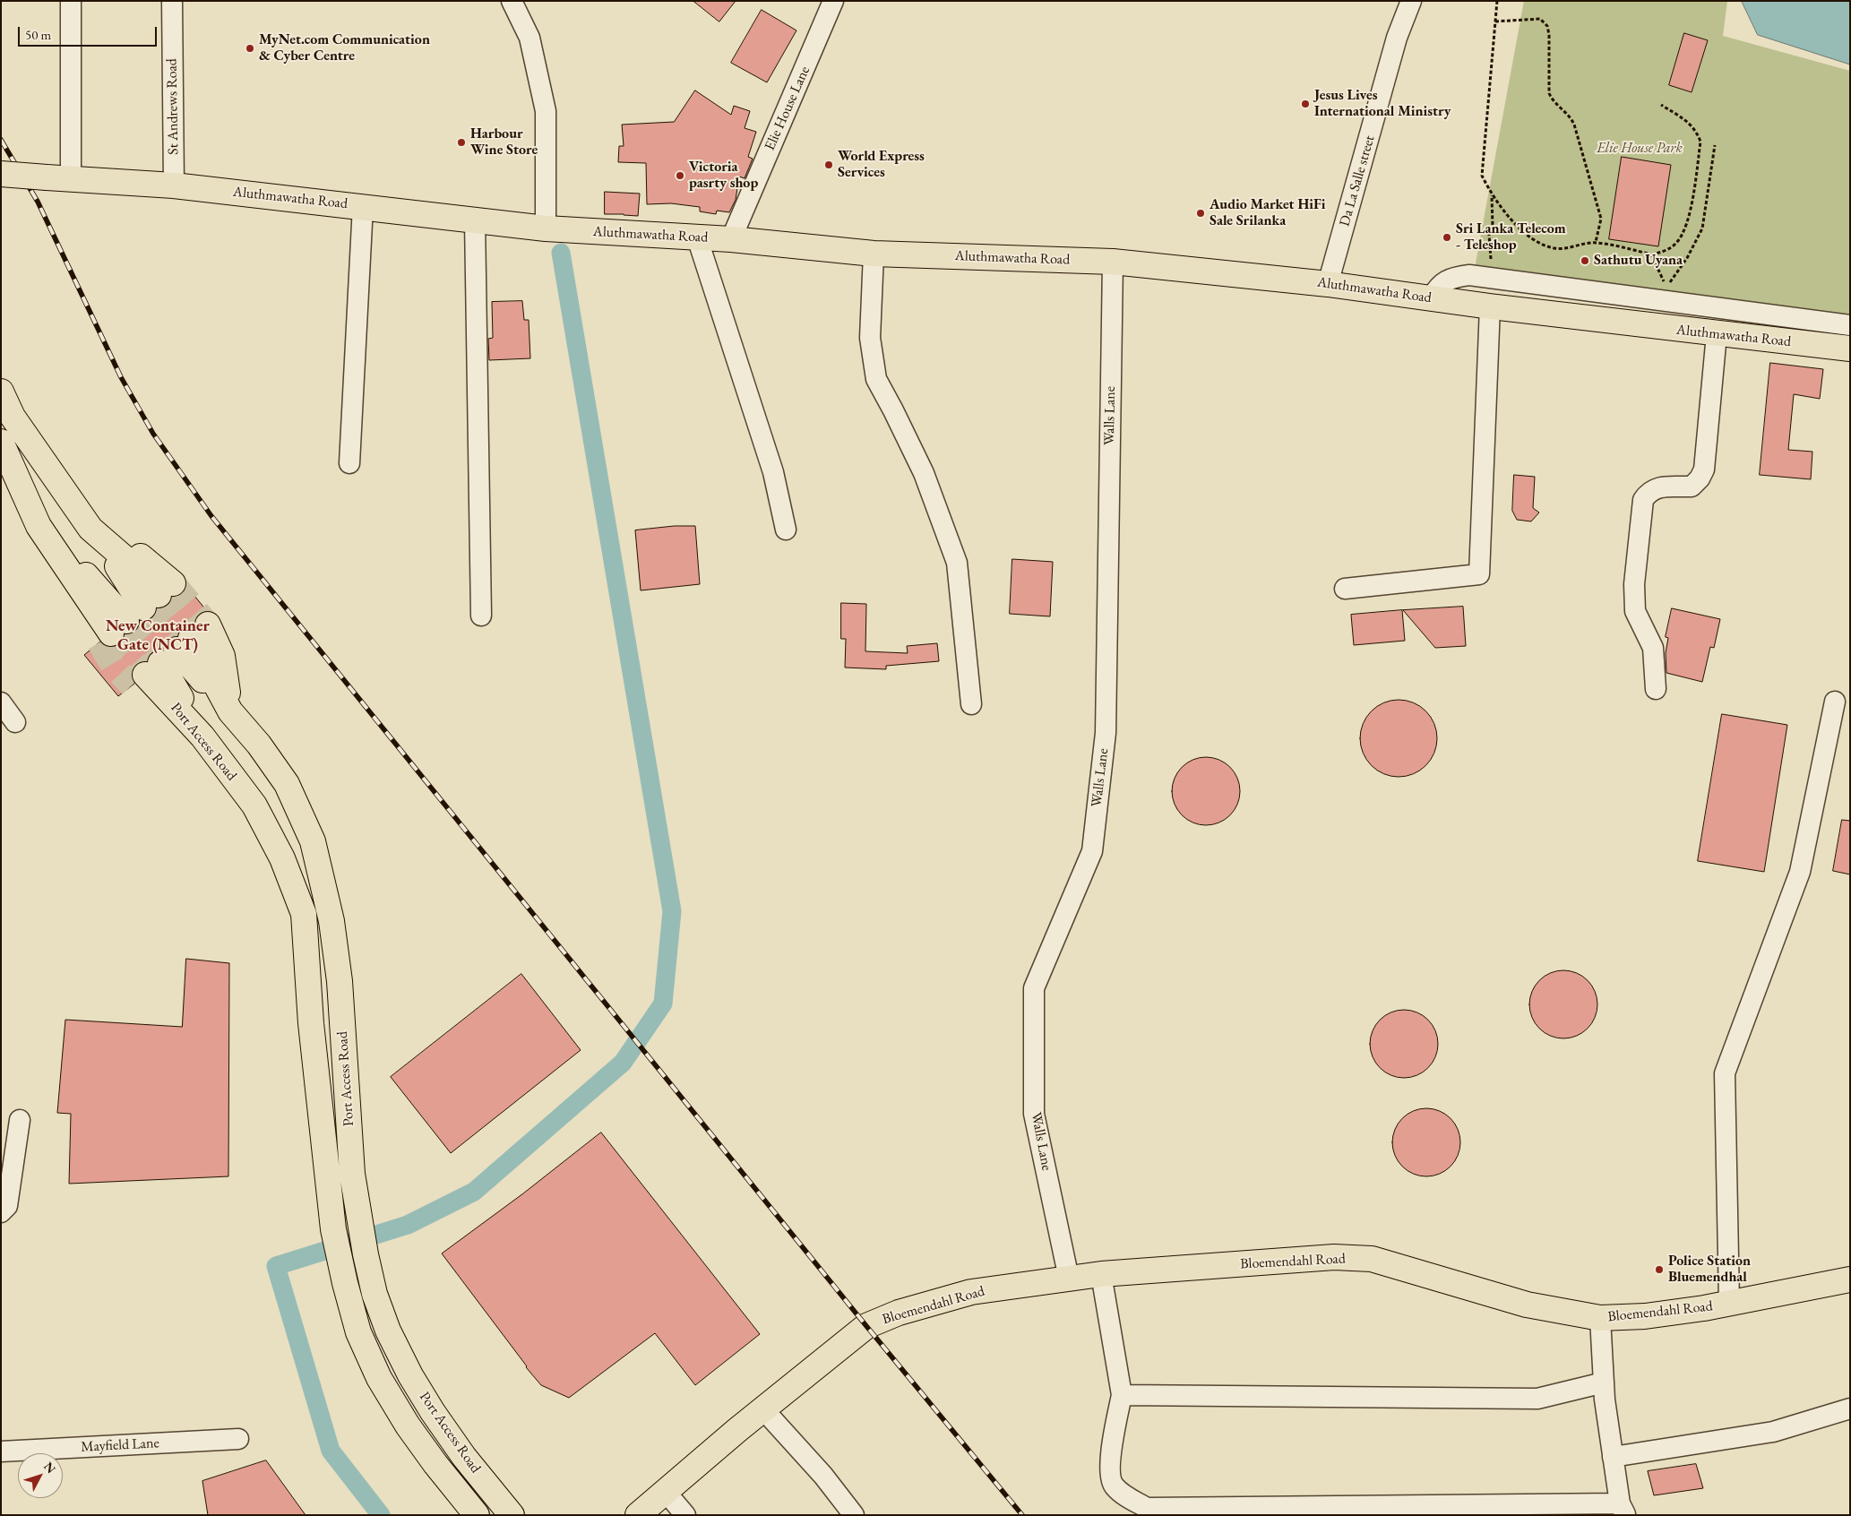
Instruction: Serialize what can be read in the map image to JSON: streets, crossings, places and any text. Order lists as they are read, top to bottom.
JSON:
{
  "streets": {
    "main road": ["Aluthmawatha Road", "Port Access Road", "Bloemendahl Road"],
    "street": [
      "St Andrews Road",
      "Elie House Lane",
      "Da La Salle street",
      "Walls Lane",
      "Mayfield Lane"
    ]
  },
  "crossings": [
    ["St Andrews Road", "Aluthmawatha Road"],
    ["Elie House Lane", "Aluthmawatha Road"],
    ["Da La Salle street", "Aluthmawatha Road"],
    ["Aluthmawatha Road", "Walls Lane"],
    ["Walls Lane", "Bloemendahl Road"]
  ],
  "districts": ["New Container Gate (NCT)"],
  "parks": ["Elie House Park"],
  "places": [
    "MyNet.com Communication & Cyber Centre",
    "Jesus Lives International Ministry",
    "Harbour Wine Store",
    "World Express Services",
    "Victoria pasrty shop",
    "Audio Market HiFi Sale Srilanka",
    "Sri Lanka Telecom - Teleshop",
    "Sathutu Uyana",
    "Police Station Bluemendhal"
  ],
  "scale_bar": "50 m",
  "north": "top right"
}
